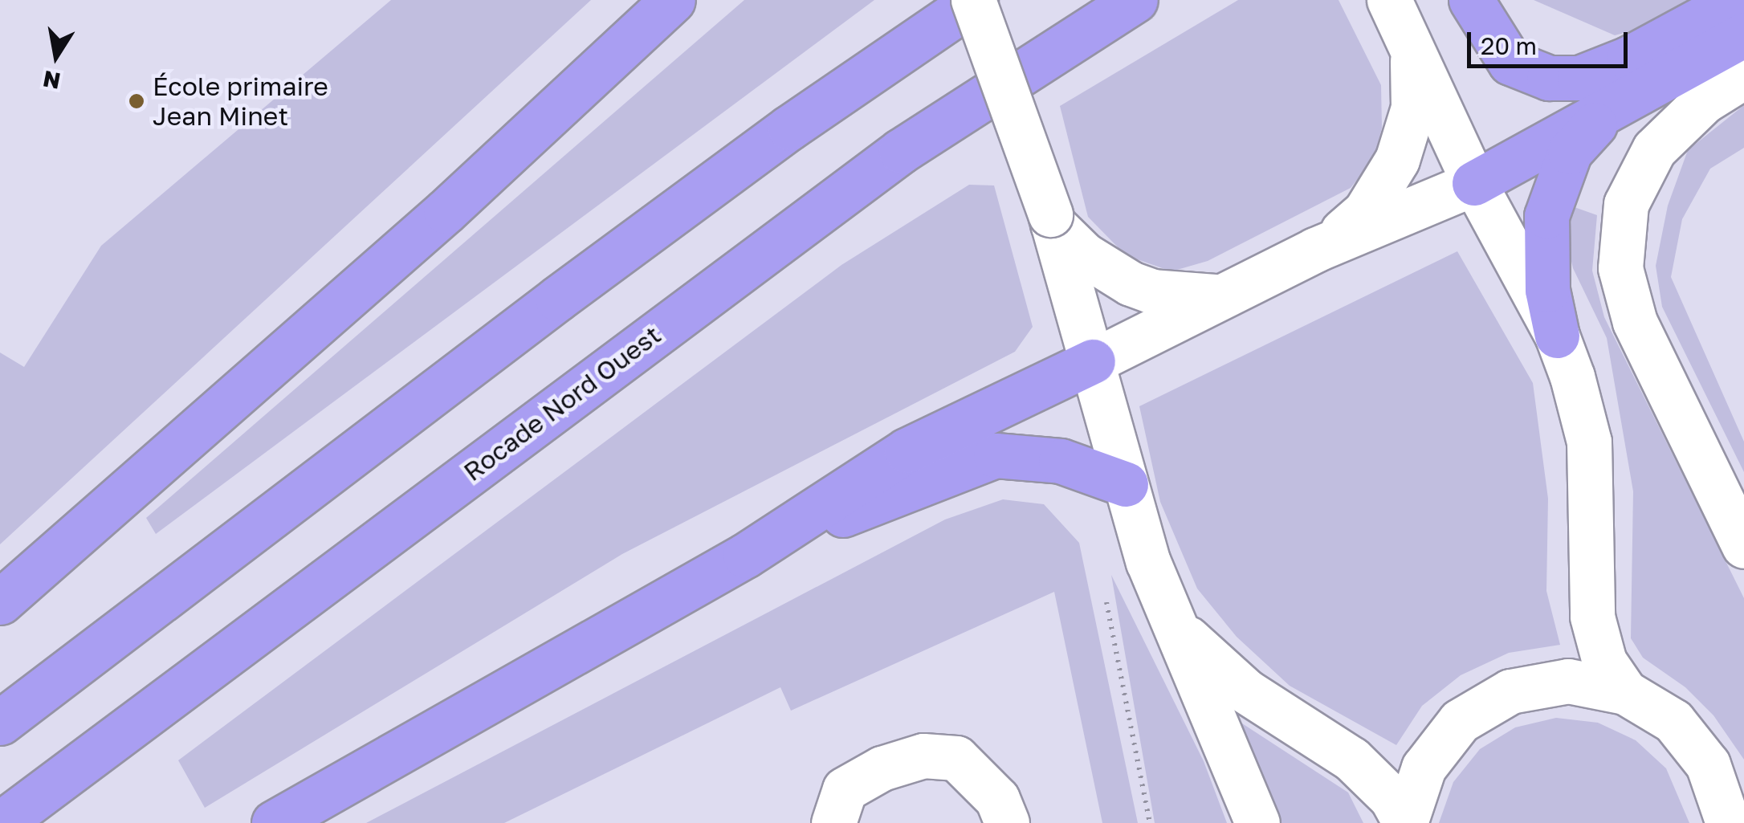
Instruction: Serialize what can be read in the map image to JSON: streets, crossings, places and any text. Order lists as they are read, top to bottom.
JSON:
{
  "streets": {
    "highway": ["Rocade Nord Ouest"]
  },
  "places": ["École primaire Jean Minet"],
  "scale_bar": "20 m",
  "north": "bottom"
}
